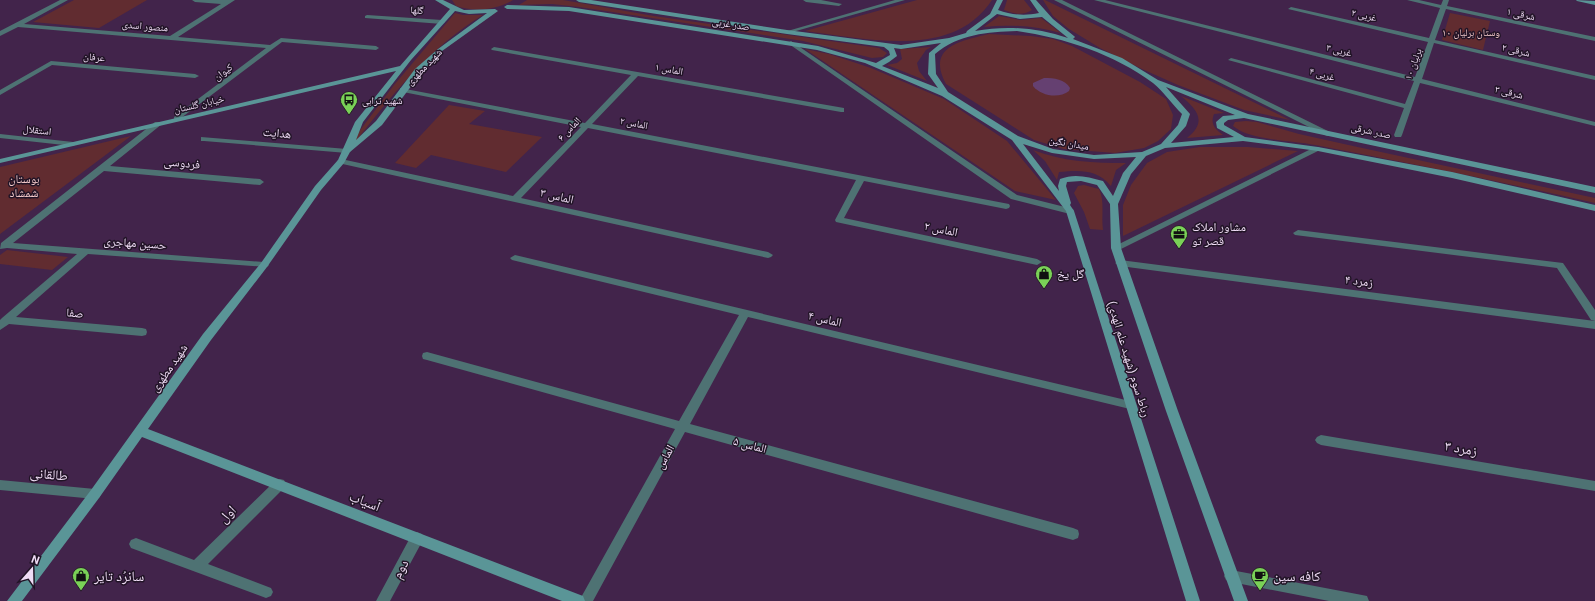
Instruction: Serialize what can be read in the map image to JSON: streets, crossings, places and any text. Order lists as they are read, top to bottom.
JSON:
{
  "streets": {
    "main road": [
      "صدر غربی",
      "شهید مطهری",
      "خیابان گلستان",
      "صدر شرقی",
      "میدان نگین",
      "رباط سوم (شهید علم الهدی)",
      "آسیاب"
    ],
    "street": [
      "گلها",
      "۱ شرقی",
      "۲ غربی",
      "منصور اسدی",
      "۳ غربی",
      "۲ شرقی",
      "عرفان",
      "برلیان ۱۰",
      "الماس ۱",
      "کیوان",
      "۴ غربی",
      "۳ شرقی",
      "الماس ۲",
      "الماس ۶",
      "استقلال",
      "هدایت",
      "فردوسی",
      "الماس ۳",
      "حسین مهاجری",
      "زمرد ۴",
      "صفا",
      "الماس ۴",
      "الماس ۵",
      "زمرد ۳",
      "الماس",
      "طالقانی",
      "اول",
      "دوم"
    ]
  },
  "crossings": [
    ["گلها", "شهید مطهری"],
    ["۱ شرقی", "برلیان ۱۰"],
    ["۲ غربی", "۲ شرقی"],
    ["۲ غربی", "برلیان ۱۰"],
    ["صدر غربی", "میدان نگین"],
    ["منصور اسدی", "کیوان"],
    ["۳ غربی", "برلیان ۱۰"],
    ["۳ غربی", "۳ شرقی"],
    ["۲ شرقی", "برلیان ۱۰"],
    ["برلیان ۱۰", "۴ غربی"],
    ["برلیان ۱۰", "۳ شرقی"],
    ["شهید مطهری", "خیابان گلستان"],
    ["شهید مطهری", "الماس ۲"],
    ["شهید مطهری", "هدایت"],
    ["شهید مطهری", "الماس ۳"],
    ["شهید مطهری", "حسین مهاجری"],
    ["شهید مطهری", "طالقانی"],
    ["شهید مطهری", "آسیاب"],
    ["الماس ۱", "الماس ۶"],
    ["کیوان", "خیابان گلستان"],
    ["خیابان گلستان", "استقلال"],
    ["الماس ۲", "الماس ۶"],
    ["الماس ۶", "الماس ۳"],
    ["صدر شرقی", "میدان نگین"],
    ["میدان نگین", "رباط سوم (شهید علم الهدی)"],
    ["زمرد ۴", "رباط سوم (شهید علم الهدی)"],
    ["الماس ۴", "رباط سوم (شهید علم الهدی)"],
    ["الماس ۴", "الماس"],
    ["الماس ۵", "الماس"],
    ["آسیاب", "اول"],
    ["آسیاب", "دوم"]
  ],
  "parks": ["وستان برلیان ۱۰", "بوستان شمشاد"],
  "places": {
    "bus stop": ["شهید ترابی"],
    "office": ["مشاور املاک قصر تو"],
    "shop": ["گل یخ", "سانرُد تایر"],
    "cafe": ["کافه سین"]
  },
  "north": "top"
}
